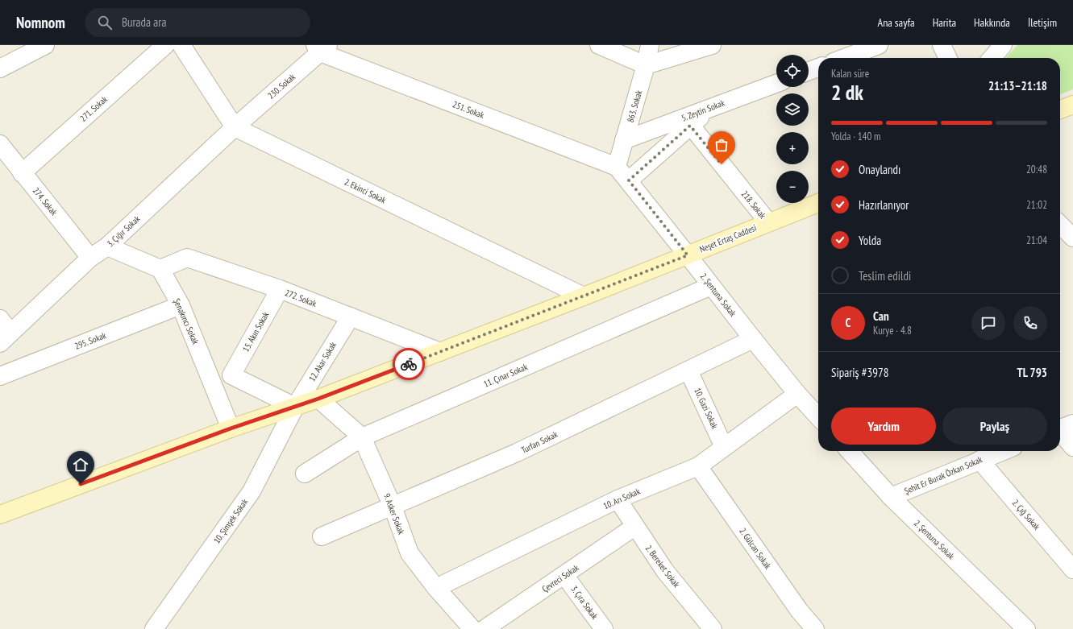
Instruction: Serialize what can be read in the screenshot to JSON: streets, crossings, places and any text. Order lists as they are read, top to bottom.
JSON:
{
  "streets": {
    "main road": ["Neşet Ertaş Caddesi"],
    "street": [
      "230. Sokak",
      "863. Sokak",
      "271. Sokak",
      "251. Sokak",
      "5. Zeytin Sokak",
      "2. Ekinci Sokak",
      "274. Sokak",
      "218. Sokak",
      "3. Çığır Sokak",
      "2. Şentuna Sokak",
      "272. Sokak",
      "Şenakıncı Sokak",
      "15. Akın Sokak",
      "295. Sokak",
      "12. Akar Sokak",
      "11. Çınar Sokak",
      "10. Gazi Sokak",
      "Turfan Sokak",
      "Şehit Er Burak Özkan Sokak",
      "10. Arı Sokak",
      "9. Asker Sokak",
      "2. Çığ Sokak",
      "10. Şimşek Sokak",
      "2. Gülcan Sokak",
      "2. Bereket Sokak",
      "Çevreci Sokak",
      "3. Çıra Sokak"
    ]
  },
  "crossings": [
    ["230. Sokak", "251. Sokak"],
    ["230. Sokak", "2. Ekinci Sokak"],
    ["230. Sokak", "3. Çığır Sokak"],
    ["863. Sokak", "251. Sokak"],
    ["863. Sokak", "5. Zeytin Sokak"],
    ["863. Sokak", "2. Şentuna Sokak"],
    ["271. Sokak", "274. Sokak"],
    ["251. Sokak", "2. Şentuna Sokak"],
    ["2. Ekinci Sokak", "3. Çığır Sokak"],
    ["2. Ekinci Sokak", "Neşet Ertaş Caddesi"],
    ["274. Sokak", "3. Çığır Sokak"],
    ["218. Sokak", "Neşet Ertaş Caddesi"],
    ["Neşet Ertaş Caddesi", "2. Şentuna Sokak"],
    ["Neşet Ertaş Caddesi", "272. Sokak"],
    ["Neşet Ertaş Caddesi", "Şenakıncı Sokak"],
    ["Neşet Ertaş Caddesi", "15. Akın Sokak"],
    ["Neşet Ertaş Caddesi", "12. Akar Sokak"],
    ["Neşet Ertaş Caddesi", "9. Asker Sokak"],
    ["Neşet Ertaş Caddesi", "10. Şimşek Sokak"],
    ["2. Şentuna Sokak", "11. Çınar Sokak"],
    ["2. Şentuna Sokak", "Turfan Sokak"],
    ["2. Şentuna Sokak", "Şehit Er Burak Özkan Sokak"],
    ["2. Şentuna Sokak", "10. Arı Sokak"],
    ["272. Sokak", "Şenakıncı Sokak"],
    ["272. Sokak", "15. Akın Sokak"],
    ["272. Sokak", "12. Akar Sokak"],
    ["Şenakıncı Sokak", "295. Sokak"],
    ["15. Akın Sokak", "12. Akar Sokak"],
    ["15. Akın Sokak", "10. Şimşek Sokak"],
    ["12. Akar Sokak", "10. Şimşek Sokak"],
    ["11. Çınar Sokak", "9. Asker Sokak"],
    ["10. Gazi Sokak", "Turfan Sokak"],
    ["10. Gazi Sokak", "10. Arı Sokak"],
    ["Turfan Sokak", "9. Asker Sokak"],
    ["Şehit Er Burak Özkan Sokak", "2. Çığ Sokak"],
    ["10. Arı Sokak", "9. Asker Sokak"],
    ["10. Arı Sokak", "2. Gülcan Sokak"],
    ["10. Arı Sokak", "2. Bereket Sokak"],
    ["2. Bereket Sokak", "Çevreci Sokak"],
    ["Çevreci Sokak", "3. Çıra Sokak"]
  ],
  "page": {
    "header": "Nomnom",
    "search": "Burada ara",
    "nav": [
      "Ana sayfa",
      "Harita",
      "Hakkında",
      "İletişim"
    ],
    "map_buttons": ["+", "−"],
    "heading": ["2 dk", "Kalan süre", "21:13–21:18"],
    "panel": [
      "Can",
      "Kurye · 4.8",
      "Sipariş #3978",
      "TL 793"
    ],
    "bar": "Yolda · 140 m",
    "list": [
      ["Onaylandı", "20:48"],
      ["Hazırlanıyor", "21:02"],
      ["Yolda", "21:04"],
      "Teslim edildi"
    ],
    "round": "C",
    "buttons": ["Yardım", "Paylaş"]
  }
}
